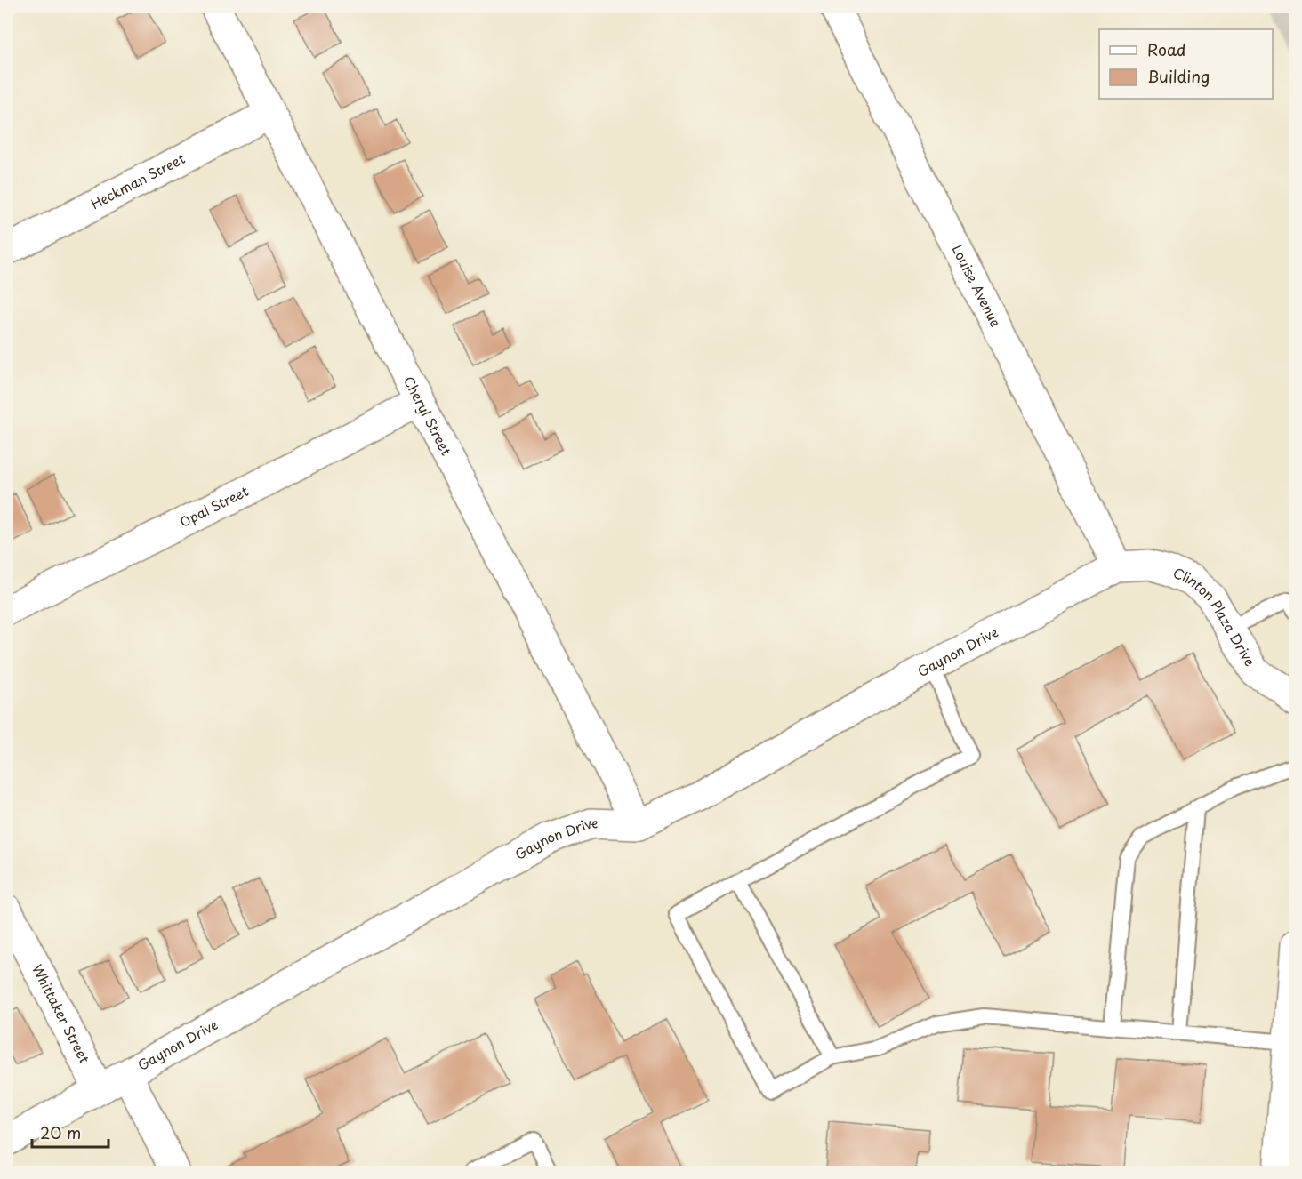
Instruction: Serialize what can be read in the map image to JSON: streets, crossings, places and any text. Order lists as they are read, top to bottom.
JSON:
{
  "streets": {
    "street": [
      "Heckman Street",
      "Louise Avenue",
      "Cheryl Street",
      "Opal Street",
      "Clinton Plaza Drive",
      "Gaynon Drive",
      "Whittaker Street"
    ]
  },
  "crossings": [
    ["Heckman Street", "Cheryl Street"],
    ["Louise Avenue", "Clinton Plaza Drive"],
    ["Louise Avenue", "Gaynon Drive"],
    ["Cheryl Street", "Opal Street"],
    ["Cheryl Street", "Gaynon Drive"],
    ["Clinton Plaza Drive", "Gaynon Drive"],
    ["Gaynon Drive", "Whittaker Street"]
  ],
  "legend": ["Road", "Building"],
  "scale_bar": "20 m"
}
